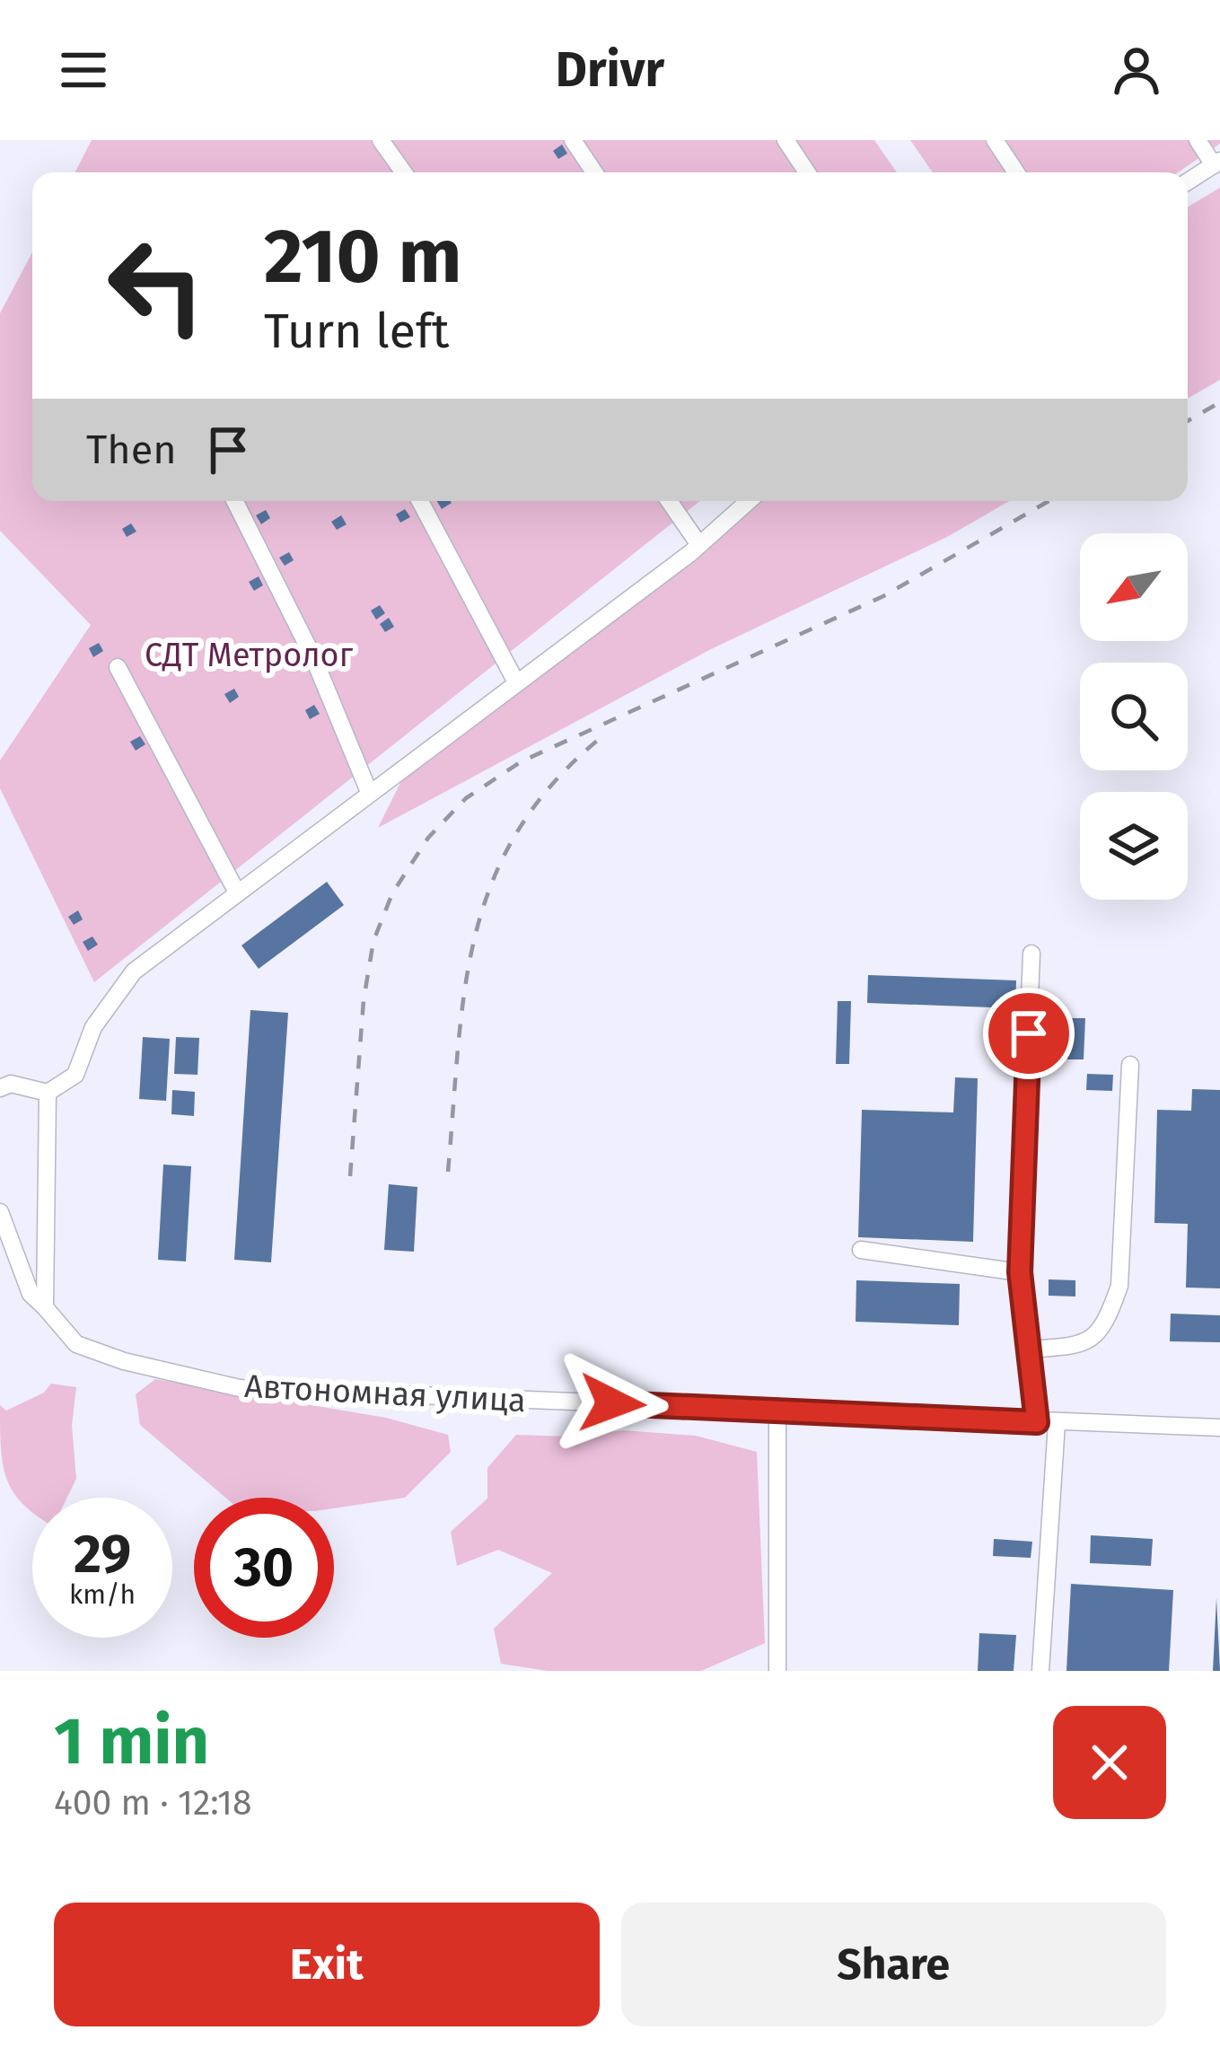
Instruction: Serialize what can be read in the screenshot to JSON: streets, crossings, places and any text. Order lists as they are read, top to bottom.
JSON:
{
  "streets": {
    "street": ["Автономная улица"]
  },
  "parks": ["СДТ Метролог"],
  "north": "bottom left",
  "page": {
    "header": "Drivr",
    "turn": ["210 m", "Turn left"],
    "then": "Then",
    "speed": "29 km/h",
    "limit": "30",
    "heading": ["1 min", "400 m · 12:18"],
    "buttons": ["Exit", "Share"]
  }
}
